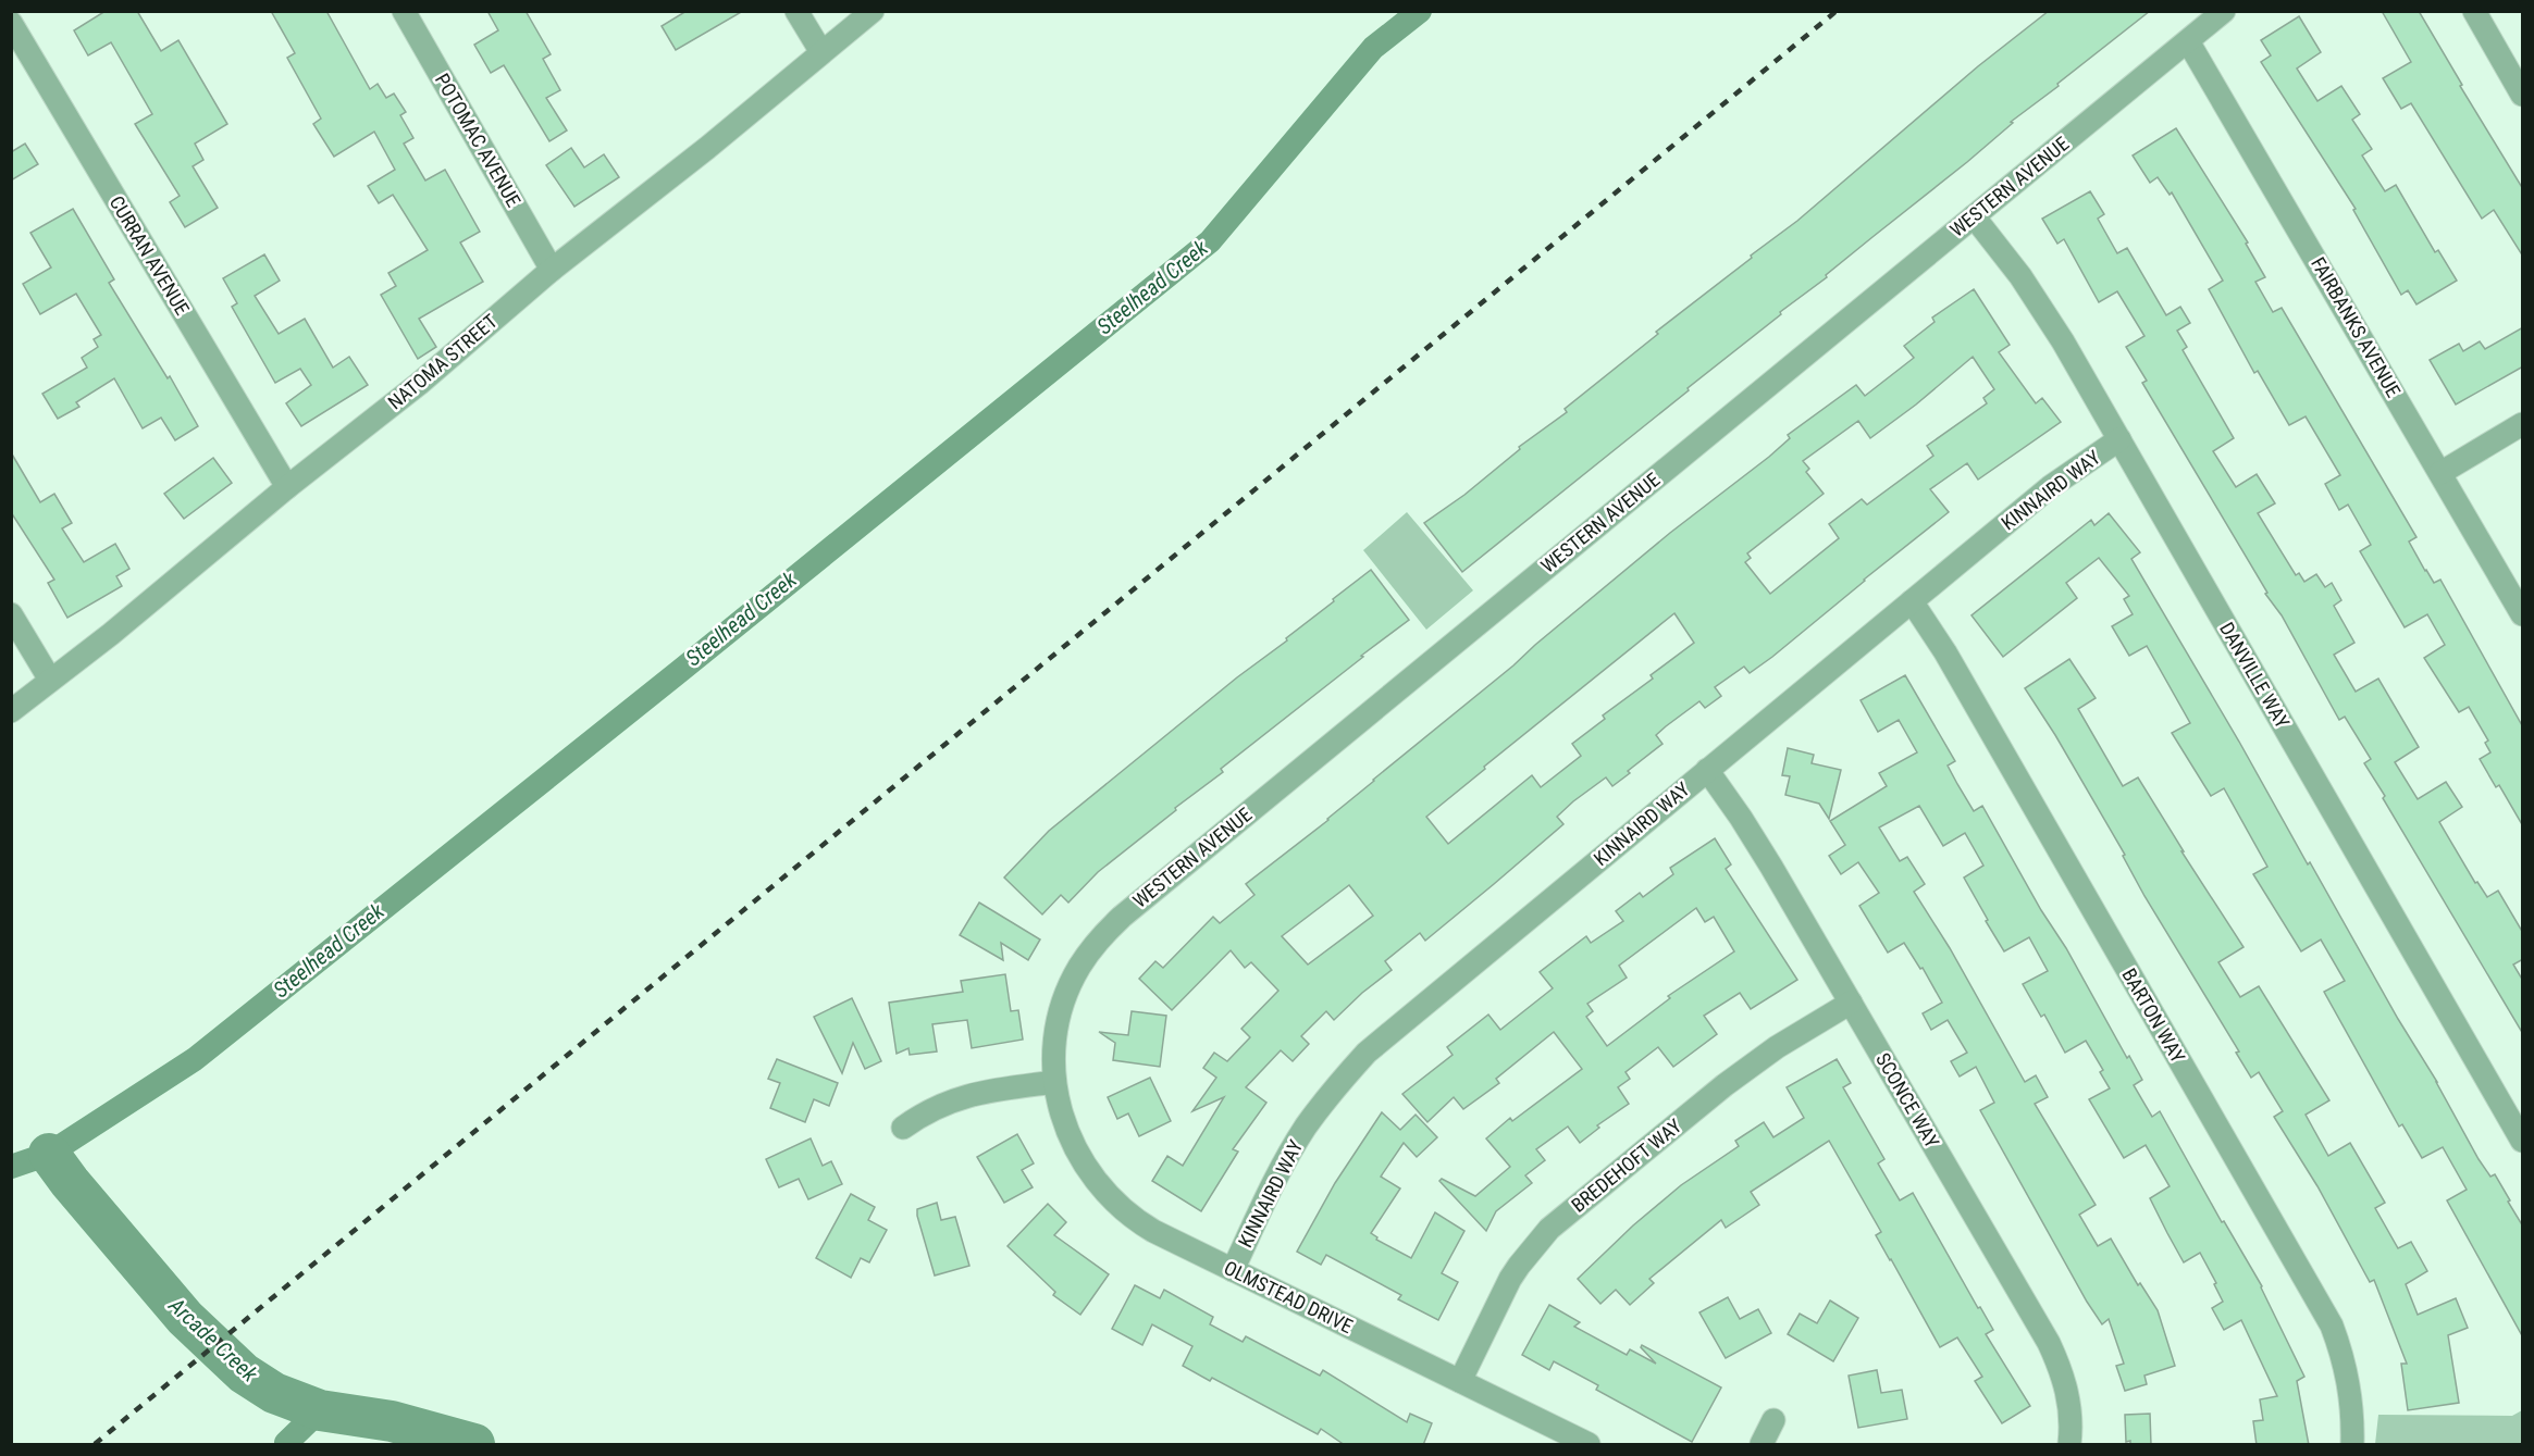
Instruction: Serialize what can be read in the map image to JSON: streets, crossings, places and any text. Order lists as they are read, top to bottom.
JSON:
{
  "streets": {
    "street": [
      "POTOMAC AVENUE",
      "WESTERN AVENUE",
      "CURRAN AVENUE",
      "FAIRBANKS AVENUE",
      "NATOMA STREET",
      "KINNAIRD WAY",
      "DANVILLE WAY",
      "BARTON WAY",
      "SCONCE WAY",
      "BREDEHOFT WAY",
      "OLMSTEAD DRIVE"
    ]
  },
  "crossings": [
    ["POTOMAC AVENUE", "NATOMA STREET"],
    ["WESTERN AVENUE", "FAIRBANKS AVENUE"],
    ["WESTERN AVENUE", "DANVILLE WAY"],
    ["WESTERN AVENUE", "OLMSTEAD DRIVE"],
    ["CURRAN AVENUE", "NATOMA STREET"],
    ["KINNAIRD WAY", "DANVILLE WAY"],
    ["KINNAIRD WAY", "BARTON WAY"],
    ["KINNAIRD WAY", "SCONCE WAY"],
    ["KINNAIRD WAY", "OLMSTEAD DRIVE"],
    ["SCONCE WAY", "BREDEHOFT WAY"],
    ["BREDEHOFT WAY", "OLMSTEAD DRIVE"]
  ],
  "water": ["Steelhead Creek", "Arcade Creek"]
}
